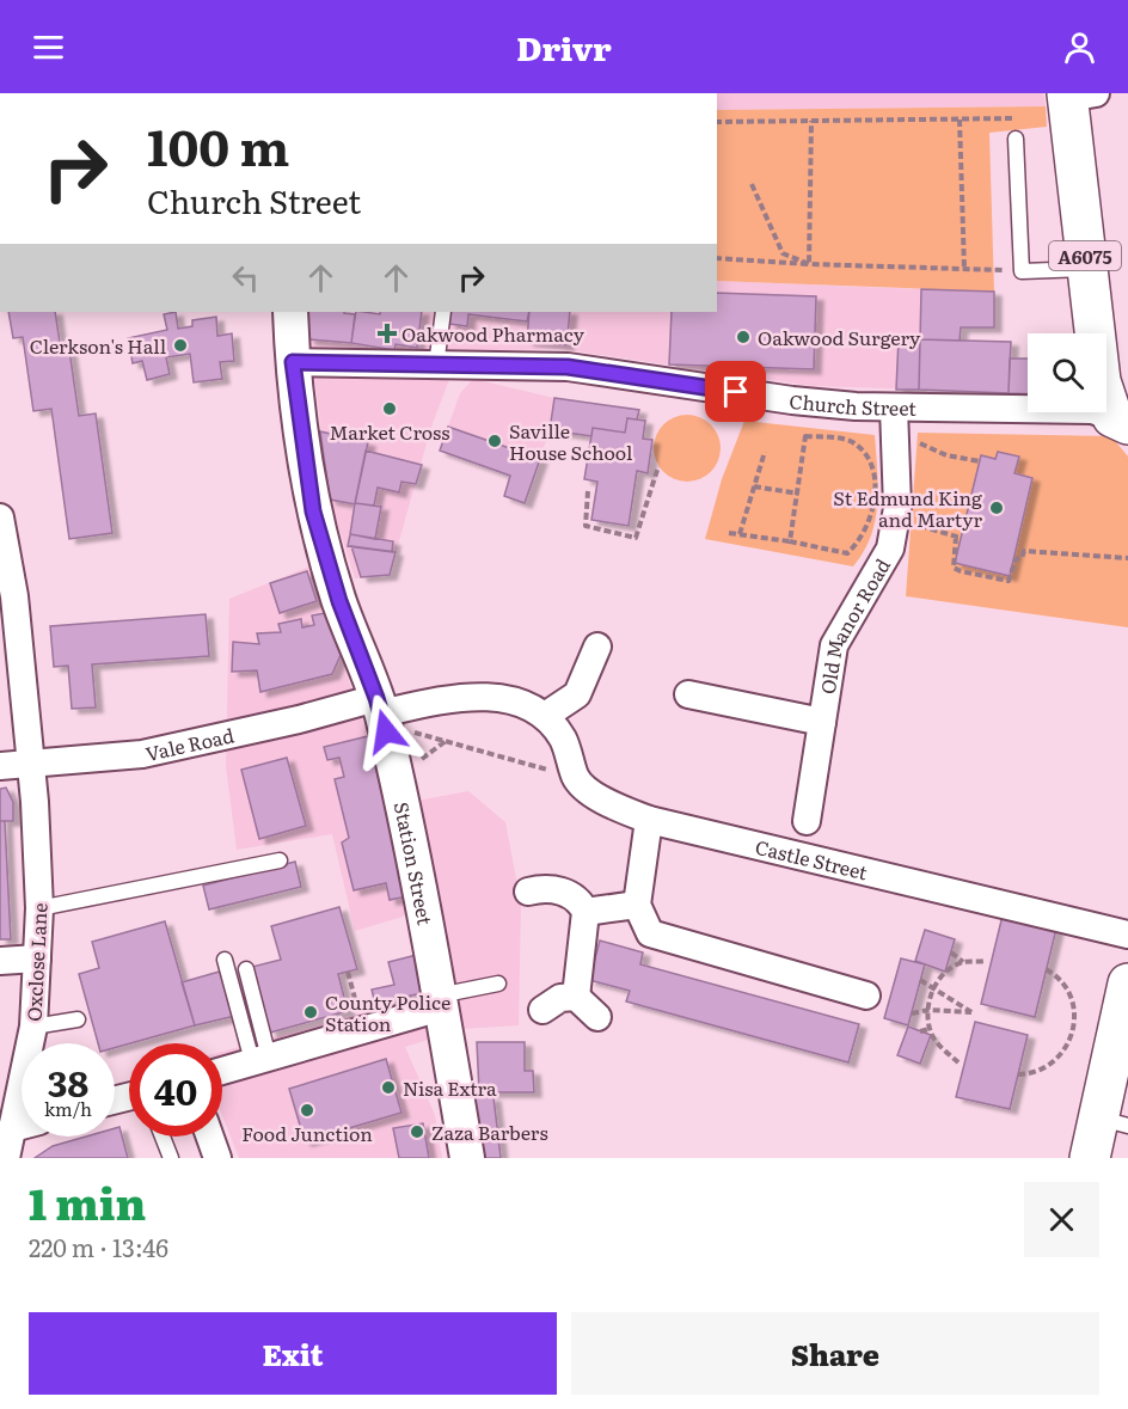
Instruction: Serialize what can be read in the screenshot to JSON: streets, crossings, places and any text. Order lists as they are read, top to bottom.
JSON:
{
  "streets": {
    "main road": ["A6075"],
    "street": [
      "Church Street",
      "Old Manor Road",
      "Vale Road",
      "Castle Street",
      "Station Street",
      "Oxclose Lane"
    ]
  },
  "crossings": [
    ["A6075", "Church Street"],
    ["Church Street", "Old Manor Road"],
    ["Church Street", "Station Street"],
    ["Vale Road", "Station Street"],
    ["Vale Road", "Oxclose Lane"]
  ],
  "places": {
    "health": ["Oakwood Pharmacy"],
    "other": [
      "Oakwood Surgery",
      "Clerkson's Hall",
      "Market Cross",
      "Saville House School",
      "St Edmund King and Martyr",
      "County Police Station",
      "Nisa Extra",
      "Food Junction",
      "Zaza Barbers"
    ]
  },
  "page": {
    "header": "Drivr",
    "turn": ["100 m", "Church Street"],
    "speed": "38 km/h",
    "limit": "40",
    "heading": ["1 min", "220 m · 13:46"],
    "buttons": ["Exit", "Share"]
  }
}
